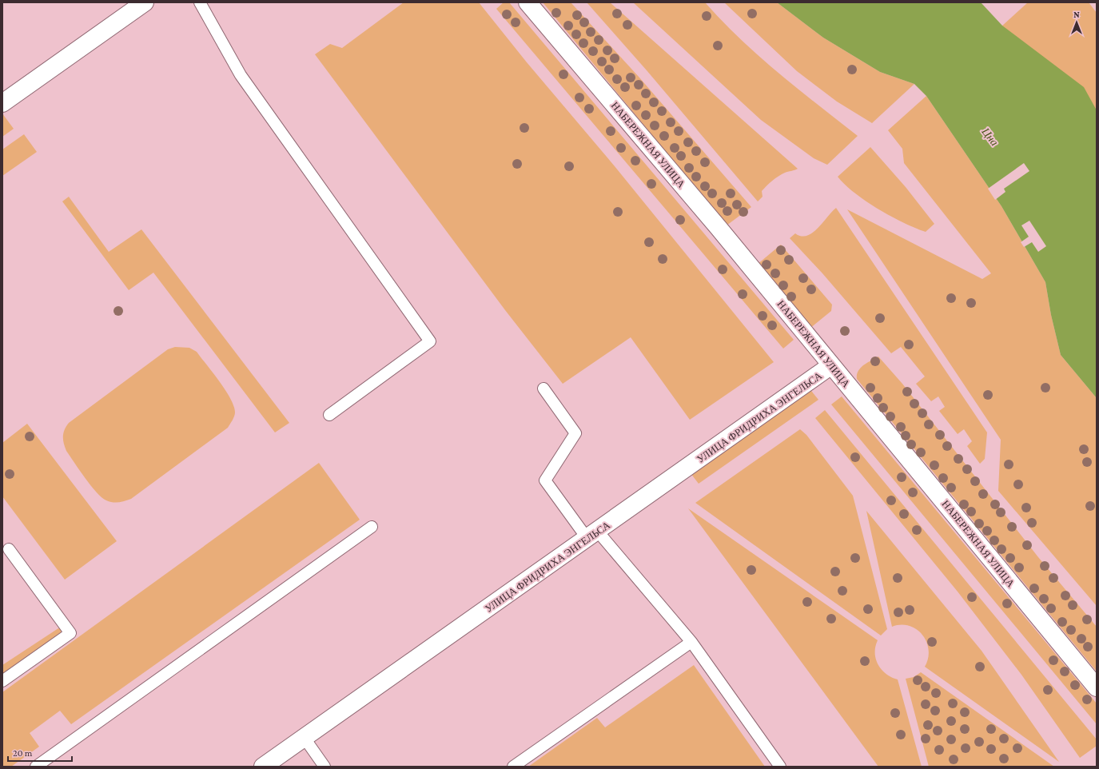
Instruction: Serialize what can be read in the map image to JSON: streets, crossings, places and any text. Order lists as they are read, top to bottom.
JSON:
{
  "streets": {
    "street": ["НАБЕРЕЖНАЯ УЛИЦА", "УЛИЦА ФРИДРИХА ЭНГЕЛЬСА"]
  },
  "crossings": [
    ["НАБЕРЕЖНАЯ УЛИЦА", "УЛИЦА ФРИДРИХА ЭНГЕЛЬСА"]
  ],
  "water": ["Цна"],
  "scale_bar": "20 m",
  "north": "top"
}
